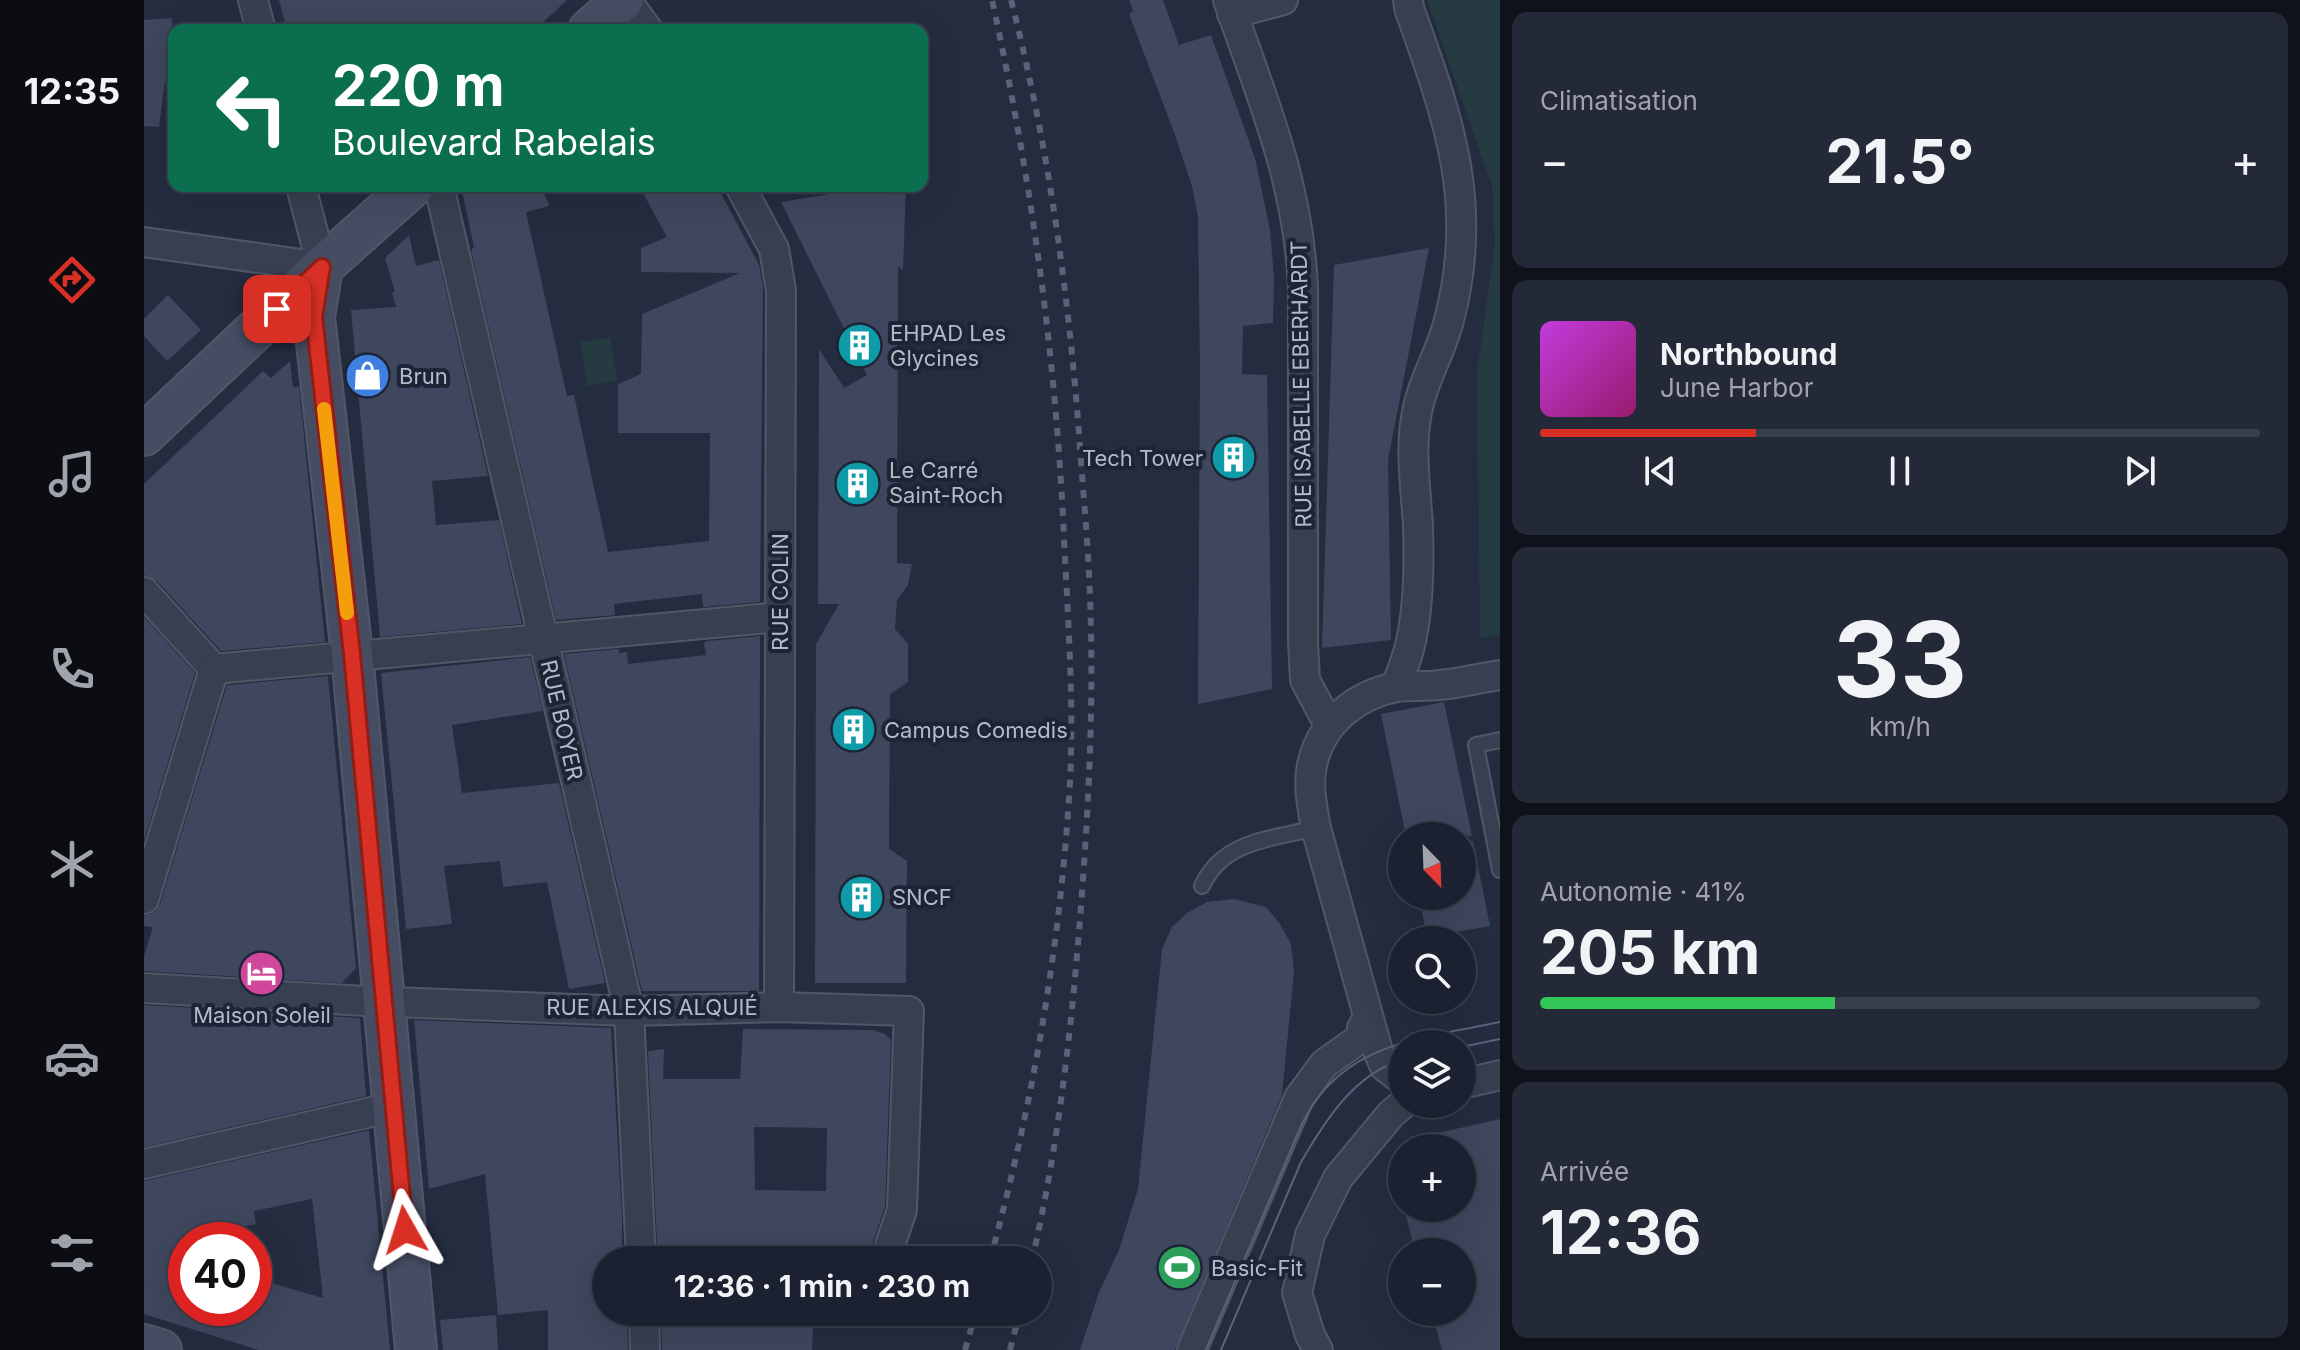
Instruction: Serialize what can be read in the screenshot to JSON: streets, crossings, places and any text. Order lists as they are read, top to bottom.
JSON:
{
  "streets": {
    "street": [
      "RUE ISABELLE EBERHARDT",
      "RUE COLIN",
      "RUE BOYER",
      "RUE ALEXIS ALQUIÉ"
    ]
  },
  "crossings": [
    ["RUE COLIN", "RUE ALEXIS ALQUIÉ"],
    ["RUE BOYER", "RUE ALEXIS ALQUIÉ"]
  ],
  "places": {
    "building": [
      "EHPAD Les Glycines",
      "Tech Tower",
      "Le Carré Saint-Roch",
      "Campus Comedis",
      "SNCF"
    ],
    "shop": ["Brun"],
    "hotel": ["Maison Soleil"],
    "sports": ["Basic-Fit"]
  },
  "north": "bottom right",
  "page": {
    "tabs": "12:35",
    "tile": [
      "Climatisation",
      ["33", "km/h"],
      ["Autonomie · 41%", "205 km"],
      ["Arrivée", "12:36"]
    ],
    "turn": ["220 m", "Boulevard Rabelais"],
    "heat": ["−", "21.5°", "+"],
    "song": ["Northbound", "June Harbor"],
    "map_buttons": ["+", "−"],
    "limit": "40",
    "trip": "12:36 · 1 min · 230 m"
  }
}
